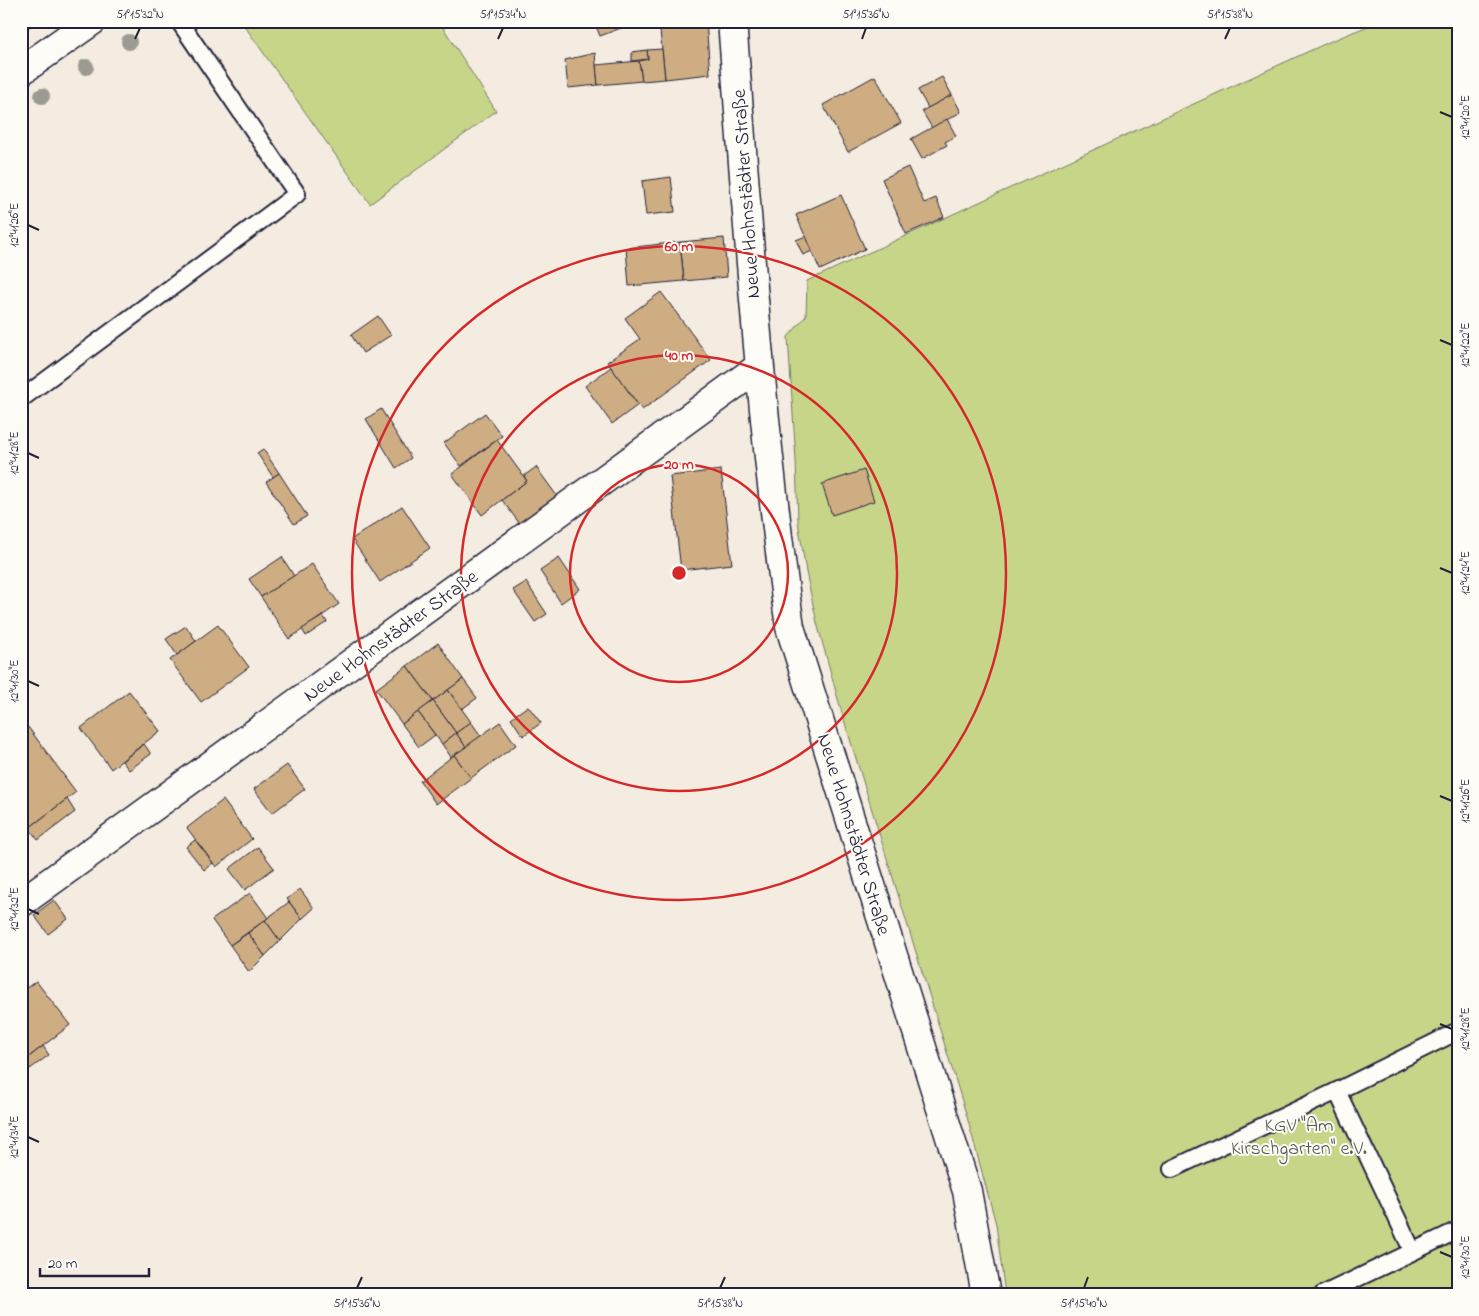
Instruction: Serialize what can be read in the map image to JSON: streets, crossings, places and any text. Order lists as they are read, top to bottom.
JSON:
{
  "streets": {
    "street": ["Neue Hohnstädter Straße"]
  },
  "parks": ["KGV \"Am Kirschgarten\" e.V."],
  "scale_bar": "20 m",
  "coordinates": [
    "51°15'32\"N",
    "51°15'34\"N",
    "51°15'36\"N",
    "51°15'38\"N",
    "12°41'20\"E",
    "12°41'26\"E",
    "12°41'22\"E",
    "12°41'28\"E",
    "12°41'24\"E",
    "12°41'30\"E",
    "12°41'32\"E",
    "12°41'34\"E",
    "51°15'40\"N"
  ],
  "rings": ["60 m", "40 m", "20 m"]
}
